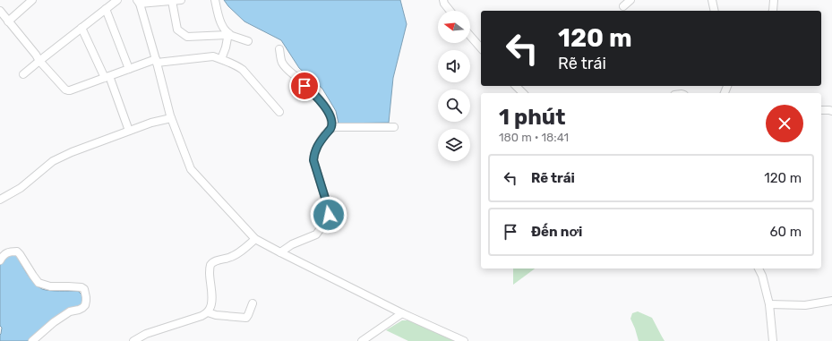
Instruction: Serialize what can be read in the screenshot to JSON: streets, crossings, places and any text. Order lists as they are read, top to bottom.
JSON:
{
  "north": "left",
  "page": {
    "turn": ["120 m", "Rẽ trái"],
    "heading": ["1 phút", "180 m · 18:41"],
    "list": [
      {
        "name": "Rẽ trái",
        "value": "120 m"
      },
      {
        "name": "Đến nơi",
        "value": "60 m"
      }
    ]
  }
}
